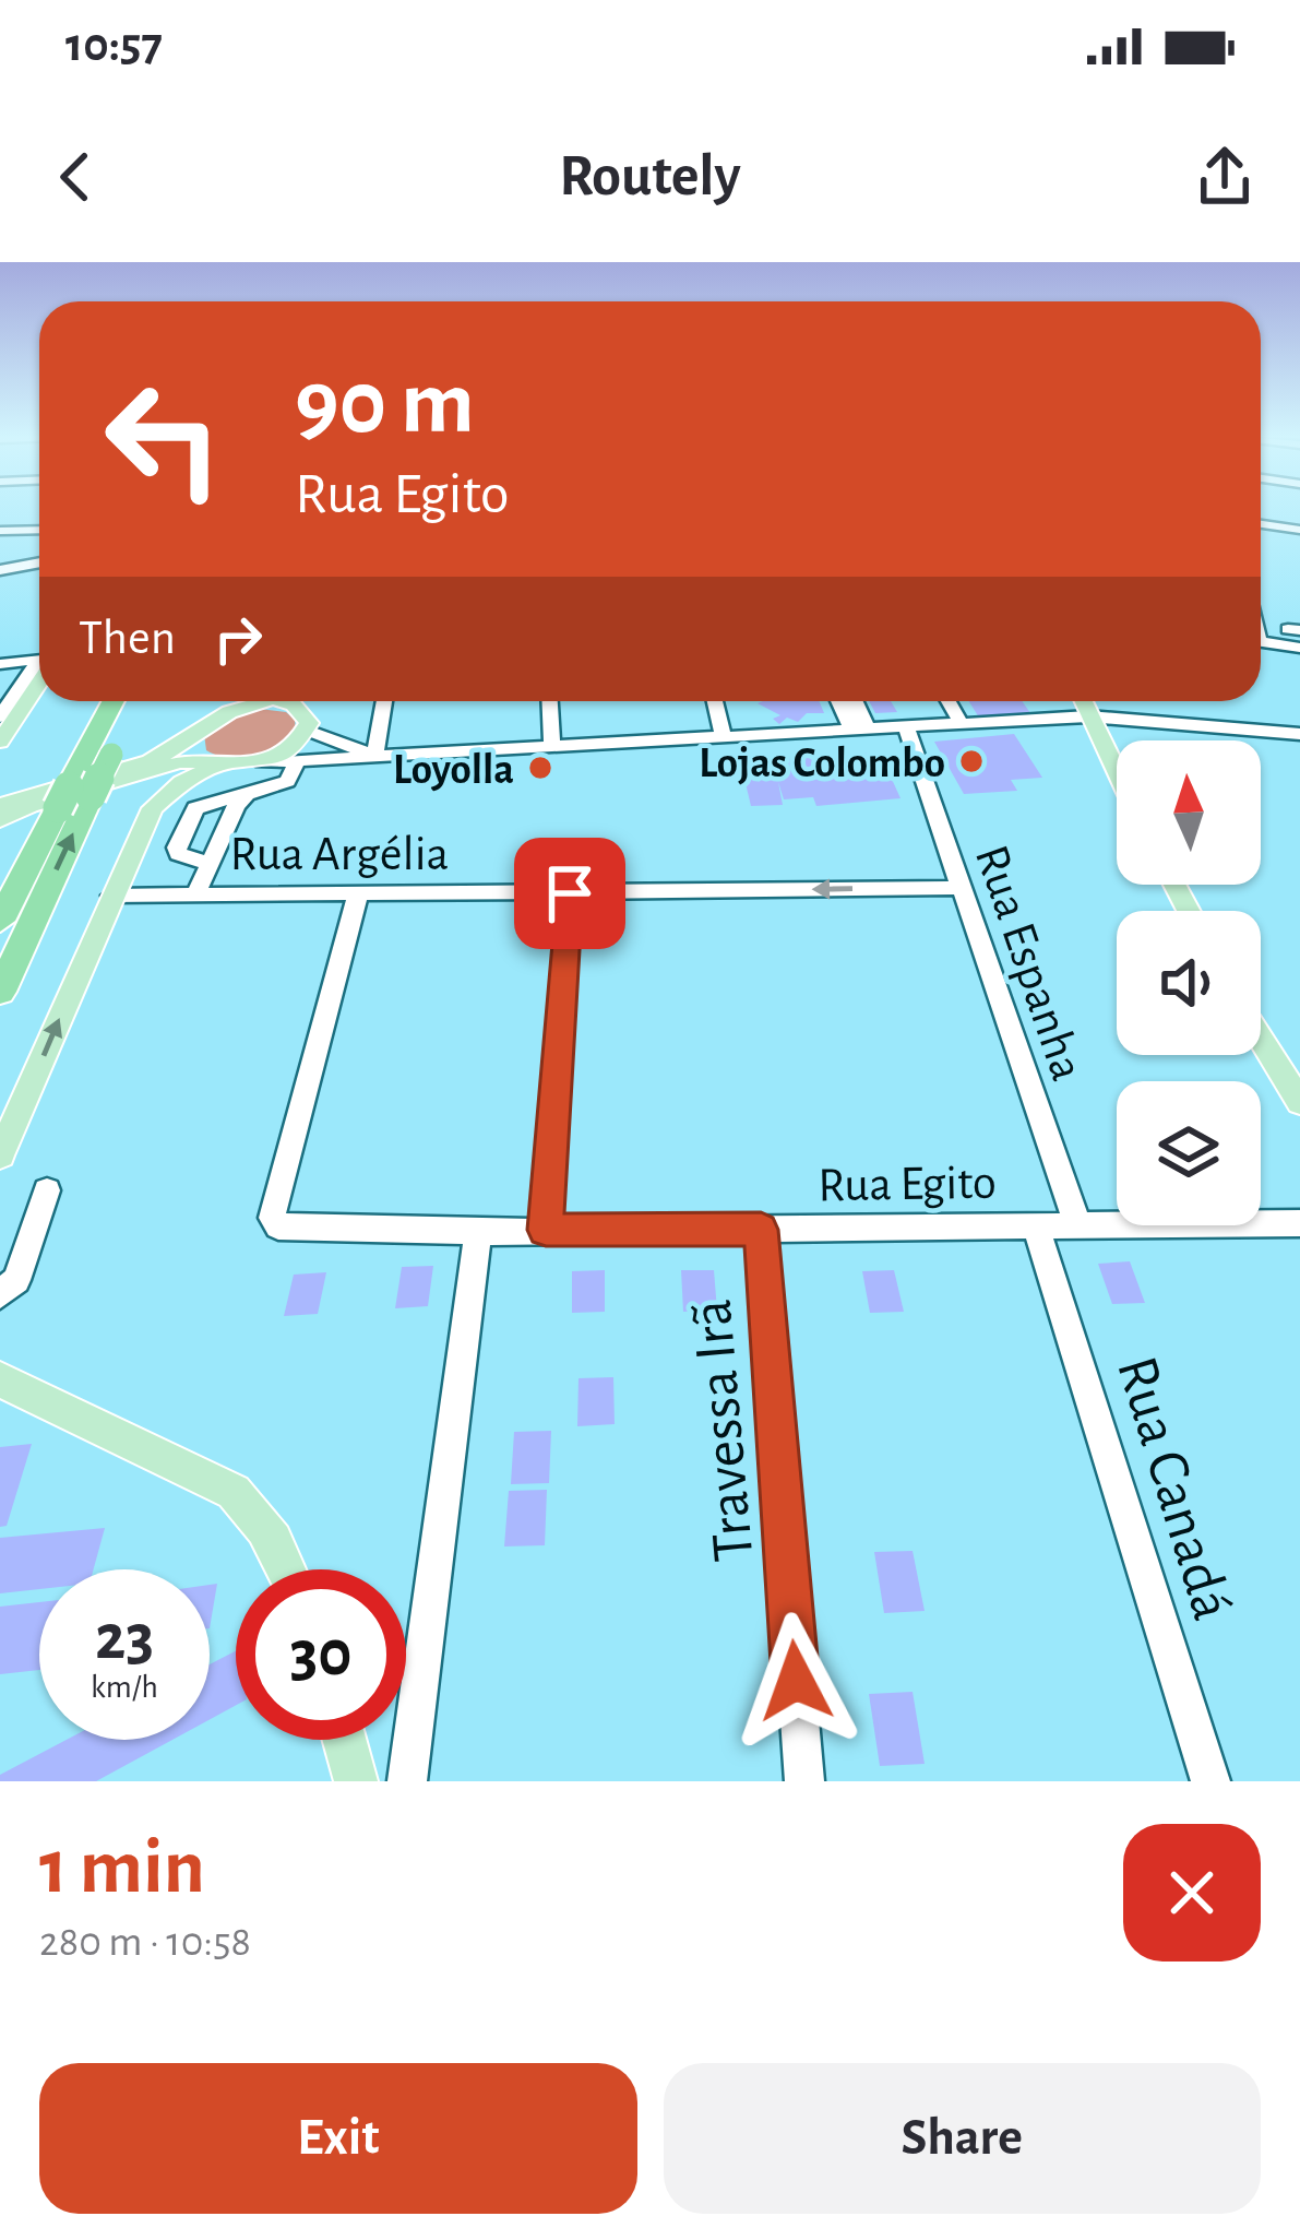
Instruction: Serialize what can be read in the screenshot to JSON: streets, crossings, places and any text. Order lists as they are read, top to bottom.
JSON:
{
  "streets": {
    "street": [
      "Rua Argélia",
      "Rua Espanha",
      "Rua Egito",
      "Travessa Irã",
      "Rua Canadá"
    ]
  },
  "crossings": [
    ["Rua Argélia", "Rua Espanha"],
    ["Rua Argélia", "Rua Egito"],
    ["Rua Espanha", "Rua Egito"],
    ["Rua Egito", "Travessa Irã"],
    ["Rua Egito", "Rua Canadá"]
  ],
  "places": ["Lojas Colombo", "Loyolla"],
  "north": "top",
  "page": {
    "status": "10:57",
    "header": "Routely",
    "turn": ["90 m", "Rua Egito"],
    "then": "Then",
    "speed": "23 km/h",
    "limit": "30",
    "heading": ["1 min", "280 m · 10:58"],
    "buttons": ["Exit", "Share"]
  }
}
